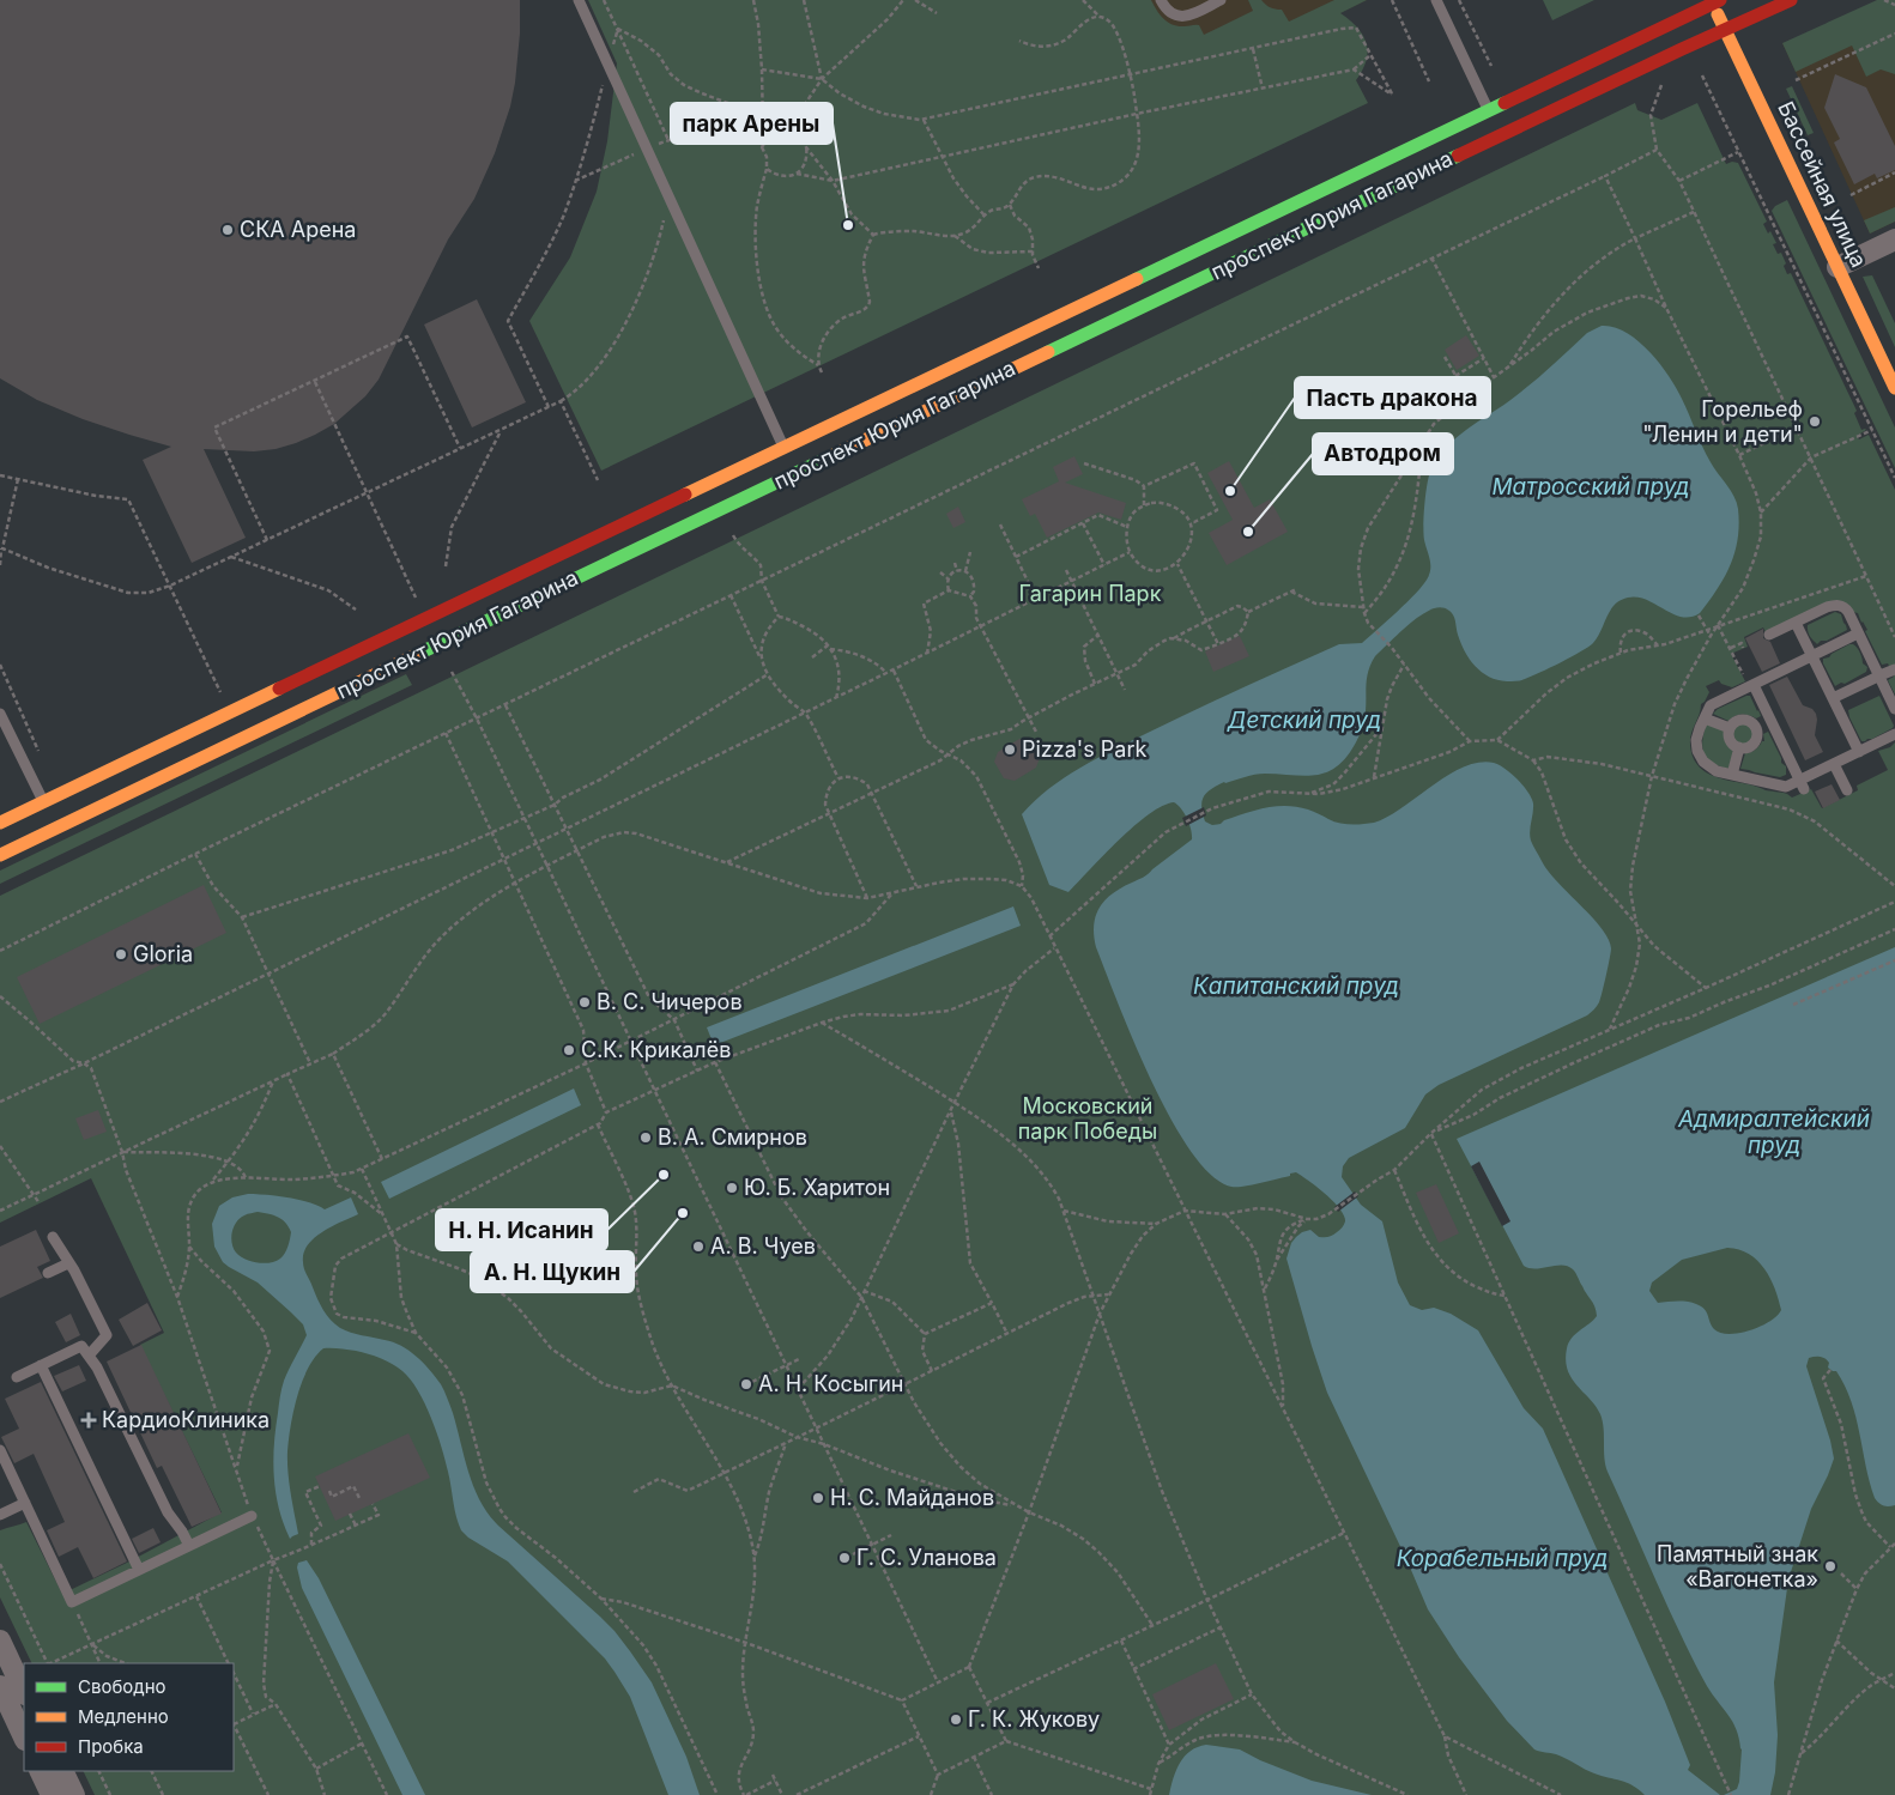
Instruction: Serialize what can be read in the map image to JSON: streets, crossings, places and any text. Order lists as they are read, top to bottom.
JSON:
{
  "streets": {
    "main road": ["Бассейная улица", "проспект Юрия Гагарина"]
  },
  "crossings": [
    ["Бассейная улица", "проспект Юрия Гагарина"]
  ],
  "water": [
    "Матросский пруд",
    "Детский пруд",
    "Капитанский пруд",
    "Адмиралтейский пруд",
    "Корабельный пруд"
  ],
  "parks": ["Гагарин Парк", "Московский парк Победы"],
  "places": {
    "other": [
      "парк Арены",
      "СКА Арена",
      "Горельеф \"Ленин и дети\"",
      "Пасть дракона",
      "Автодром",
      "Pizza's Park",
      "Gloria",
      "В. С. Чичеров",
      "С.К. Крикалёв",
      "В. А. Смирнов",
      "Н. Н. Исанин",
      "Ю. Б. Харитон",
      "А. Н. Щукин",
      "А. В. Чуев",
      "А. Н. Косыгин",
      "Н. С. Майданов",
      "Г. С. Уланова",
      "Памятный знак «Вагонетка»",
      "Г. К. Жукову"
    ],
    "health": ["КардиоКлиника"]
  },
  "legend": ["Свободно", "Медленно", "Пробка"]
}
